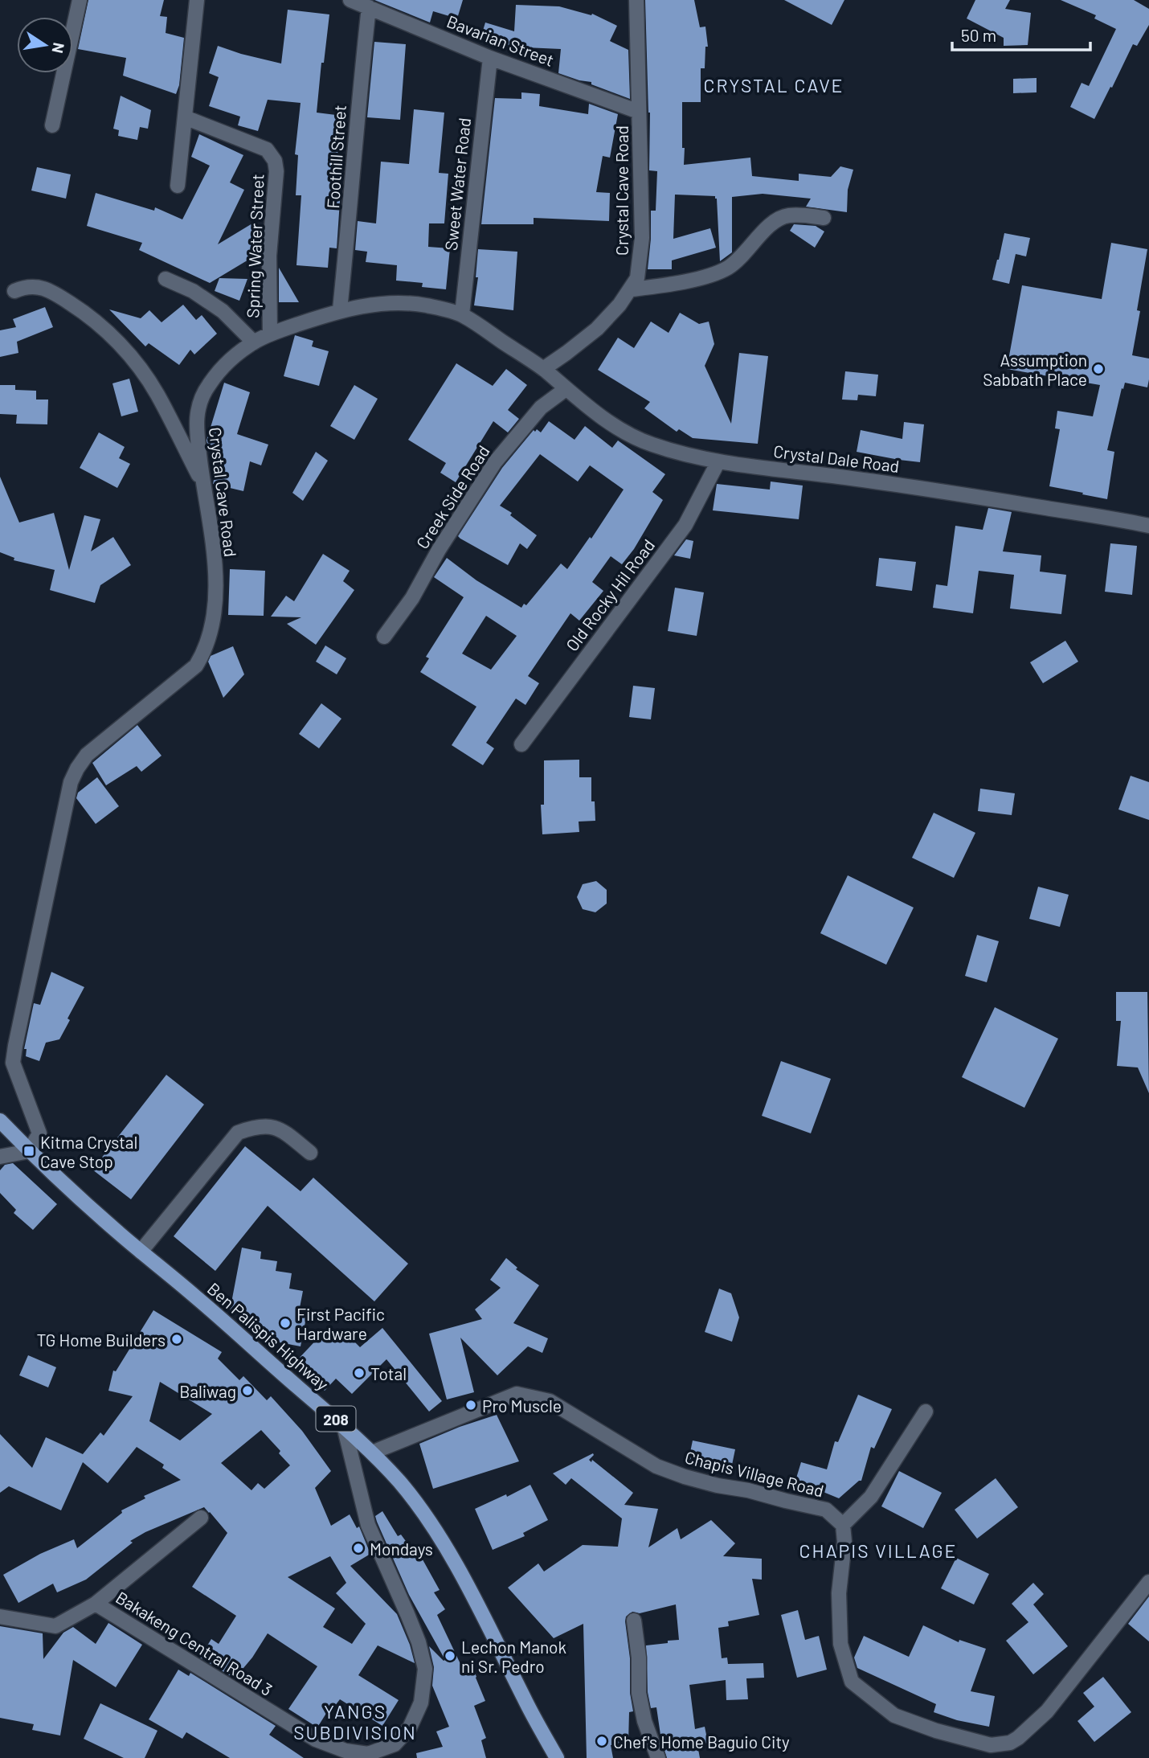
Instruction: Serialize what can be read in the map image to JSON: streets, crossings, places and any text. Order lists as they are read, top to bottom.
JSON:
{
  "streets": {
    "main road": ["Ben Palispis Highway", "208"],
    "street": [
      "Bavarian Street",
      "Foothill Street",
      "Sweet Water Road",
      "Crystal Cave Road",
      "Spring Water Street",
      "Crystal Dale Road",
      "Creek Side Road",
      "Old Rocky Hil Road",
      "Chapis Village Road",
      "Bakakeng Central Road 3"
    ]
  },
  "crossings": [
    ["Bavarian Street", "Foothill Street"],
    ["Bavarian Street", "Sweet Water Road"],
    ["Bavarian Street", "Crystal Cave Road"],
    ["Foothill Street", "Crystal Cave Road"],
    ["Sweet Water Road", "Crystal Cave Road"],
    ["Crystal Cave Road", "Spring Water Street"],
    ["Crystal Cave Road", "Crystal Dale Road"],
    ["Crystal Cave Road", "Ben Palispis Highway"],
    ["Crystal Dale Road", "Creek Side Road"],
    ["Crystal Dale Road", "Old Rocky Hil Road"],
    ["Ben Palispis Highway", "Chapis Village Road"],
    ["Ben Palispis Highway", "Bakakeng Central Road 3"]
  ],
  "districts": ["CRYSTAL CAVE", "CHAPIS VILLAGE", "YANGS SUBDIVISION"],
  "places": {
    "other": [
      "Assumption Sabbath Place",
      "First Pacific Hardware",
      "TG Home Builders",
      "Total",
      "Baliwag",
      "Pro Muscle",
      "Mondays",
      "Lechon Manok ni Sr. Pedro",
      "Chef's Home Baguio City"
    ],
    "transit": ["Kitma Crystal Cave Stop"]
  },
  "scale_bar": "50 m",
  "north": "right"
}
